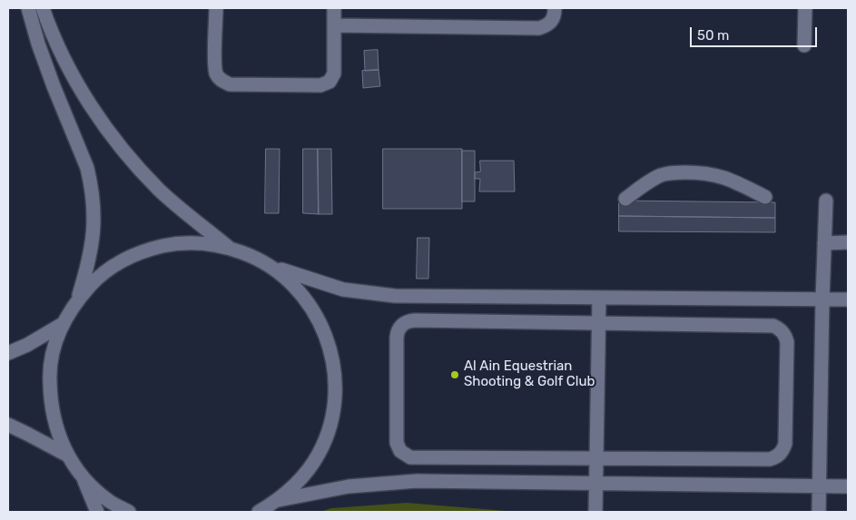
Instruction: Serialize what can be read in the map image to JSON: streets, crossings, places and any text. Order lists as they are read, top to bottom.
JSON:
{
  "places": ["Al Ain Equestrian Shooting & Golf Club"],
  "scale_bar": "50 m"
}
